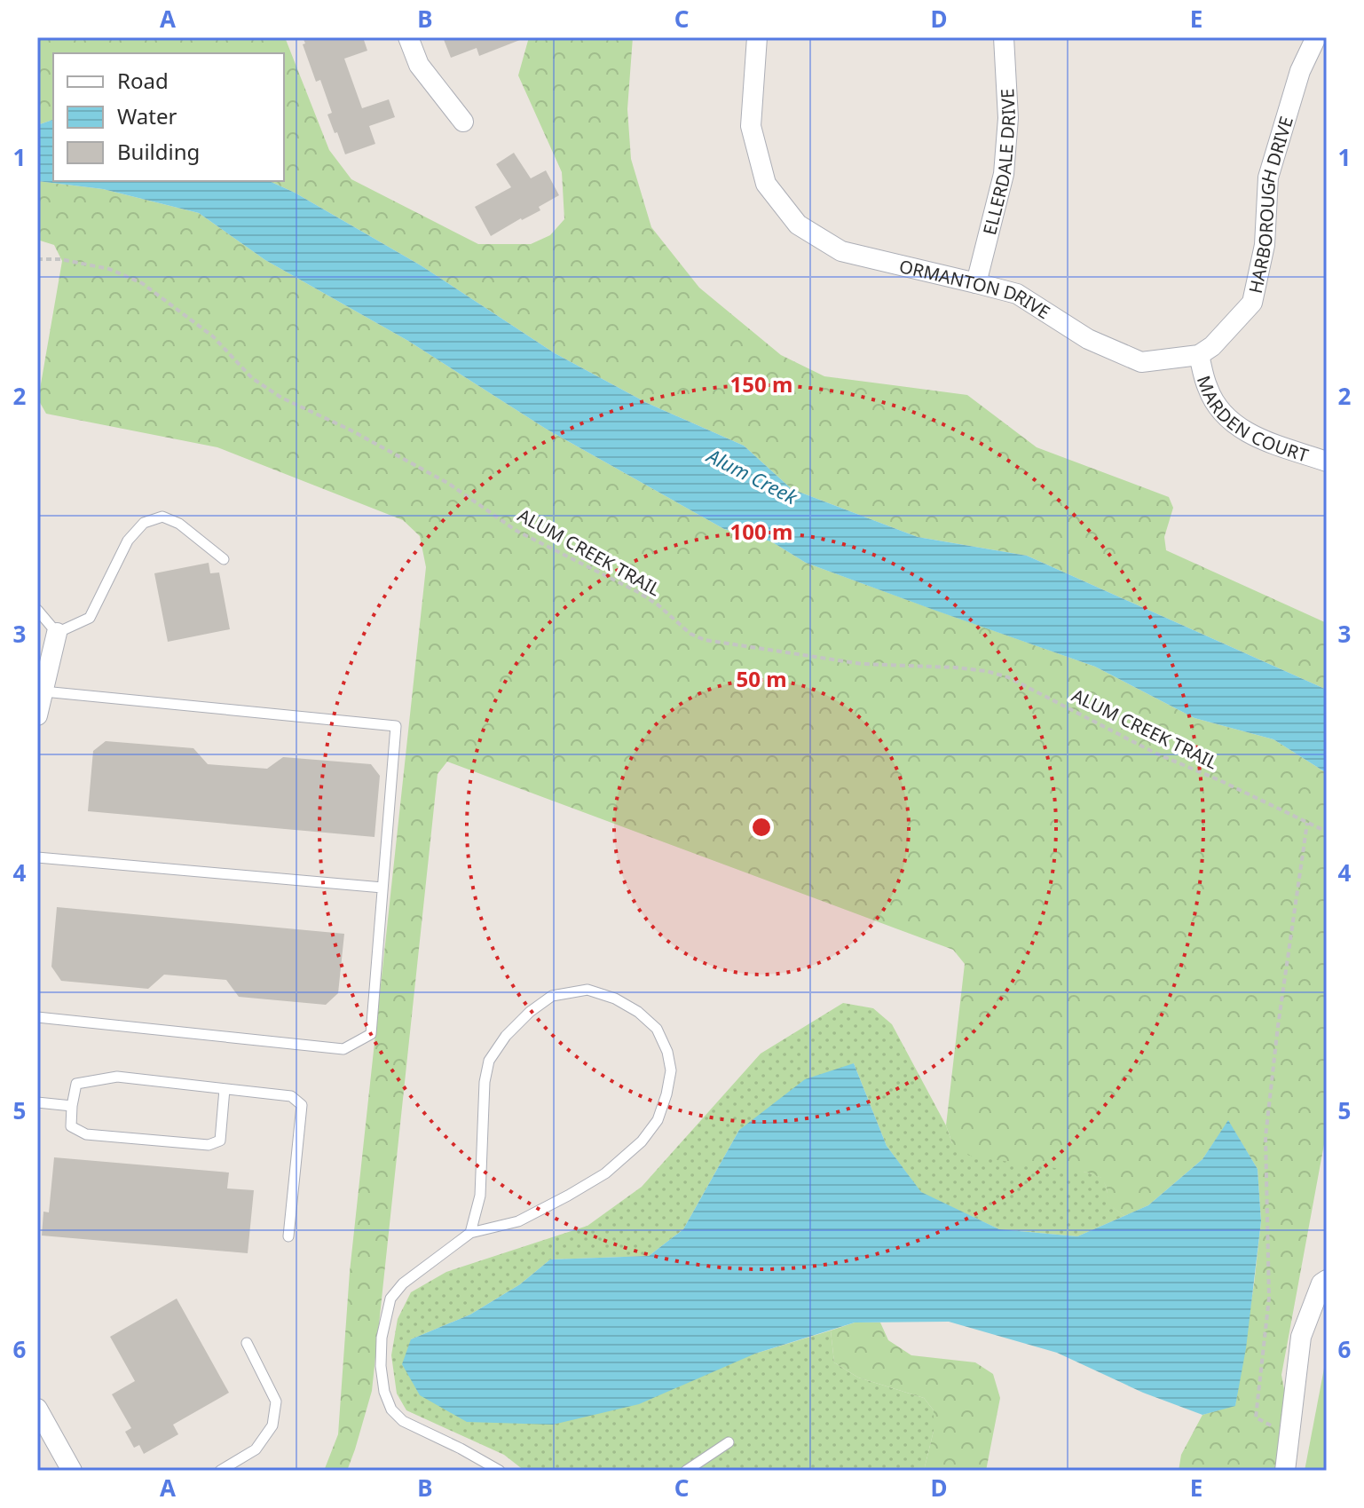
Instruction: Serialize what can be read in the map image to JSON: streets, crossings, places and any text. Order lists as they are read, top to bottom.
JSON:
{
  "streets": {
    "street": [
      "ELLERDALE DRIVE",
      "HARBOROUGH DRIVE",
      "ORMANTON DRIVE",
      "MARDEN COURT"
    ],
    "path": ["ALUM CREEK TRAIL"]
  },
  "crossings": [
    ["ELLERDALE DRIVE", "ORMANTON DRIVE"],
    ["HARBOROUGH DRIVE", "ORMANTON DRIVE"],
    ["HARBOROUGH DRIVE", "MARDEN COURT"],
    ["ORMANTON DRIVE", "MARDEN COURT"]
  ],
  "water": ["Alum Creek"],
  "legend": ["Road", "Water", "Building"],
  "grid": {
    "columns": [
      "A",
      "B",
      "C",
      "D",
      "E"
    ],
    "rows": [
      "1",
      "2",
      "3",
      "4",
      "5",
      "6"
    ]
  },
  "rings": ["150 m", "100 m", "50 m"]
}
